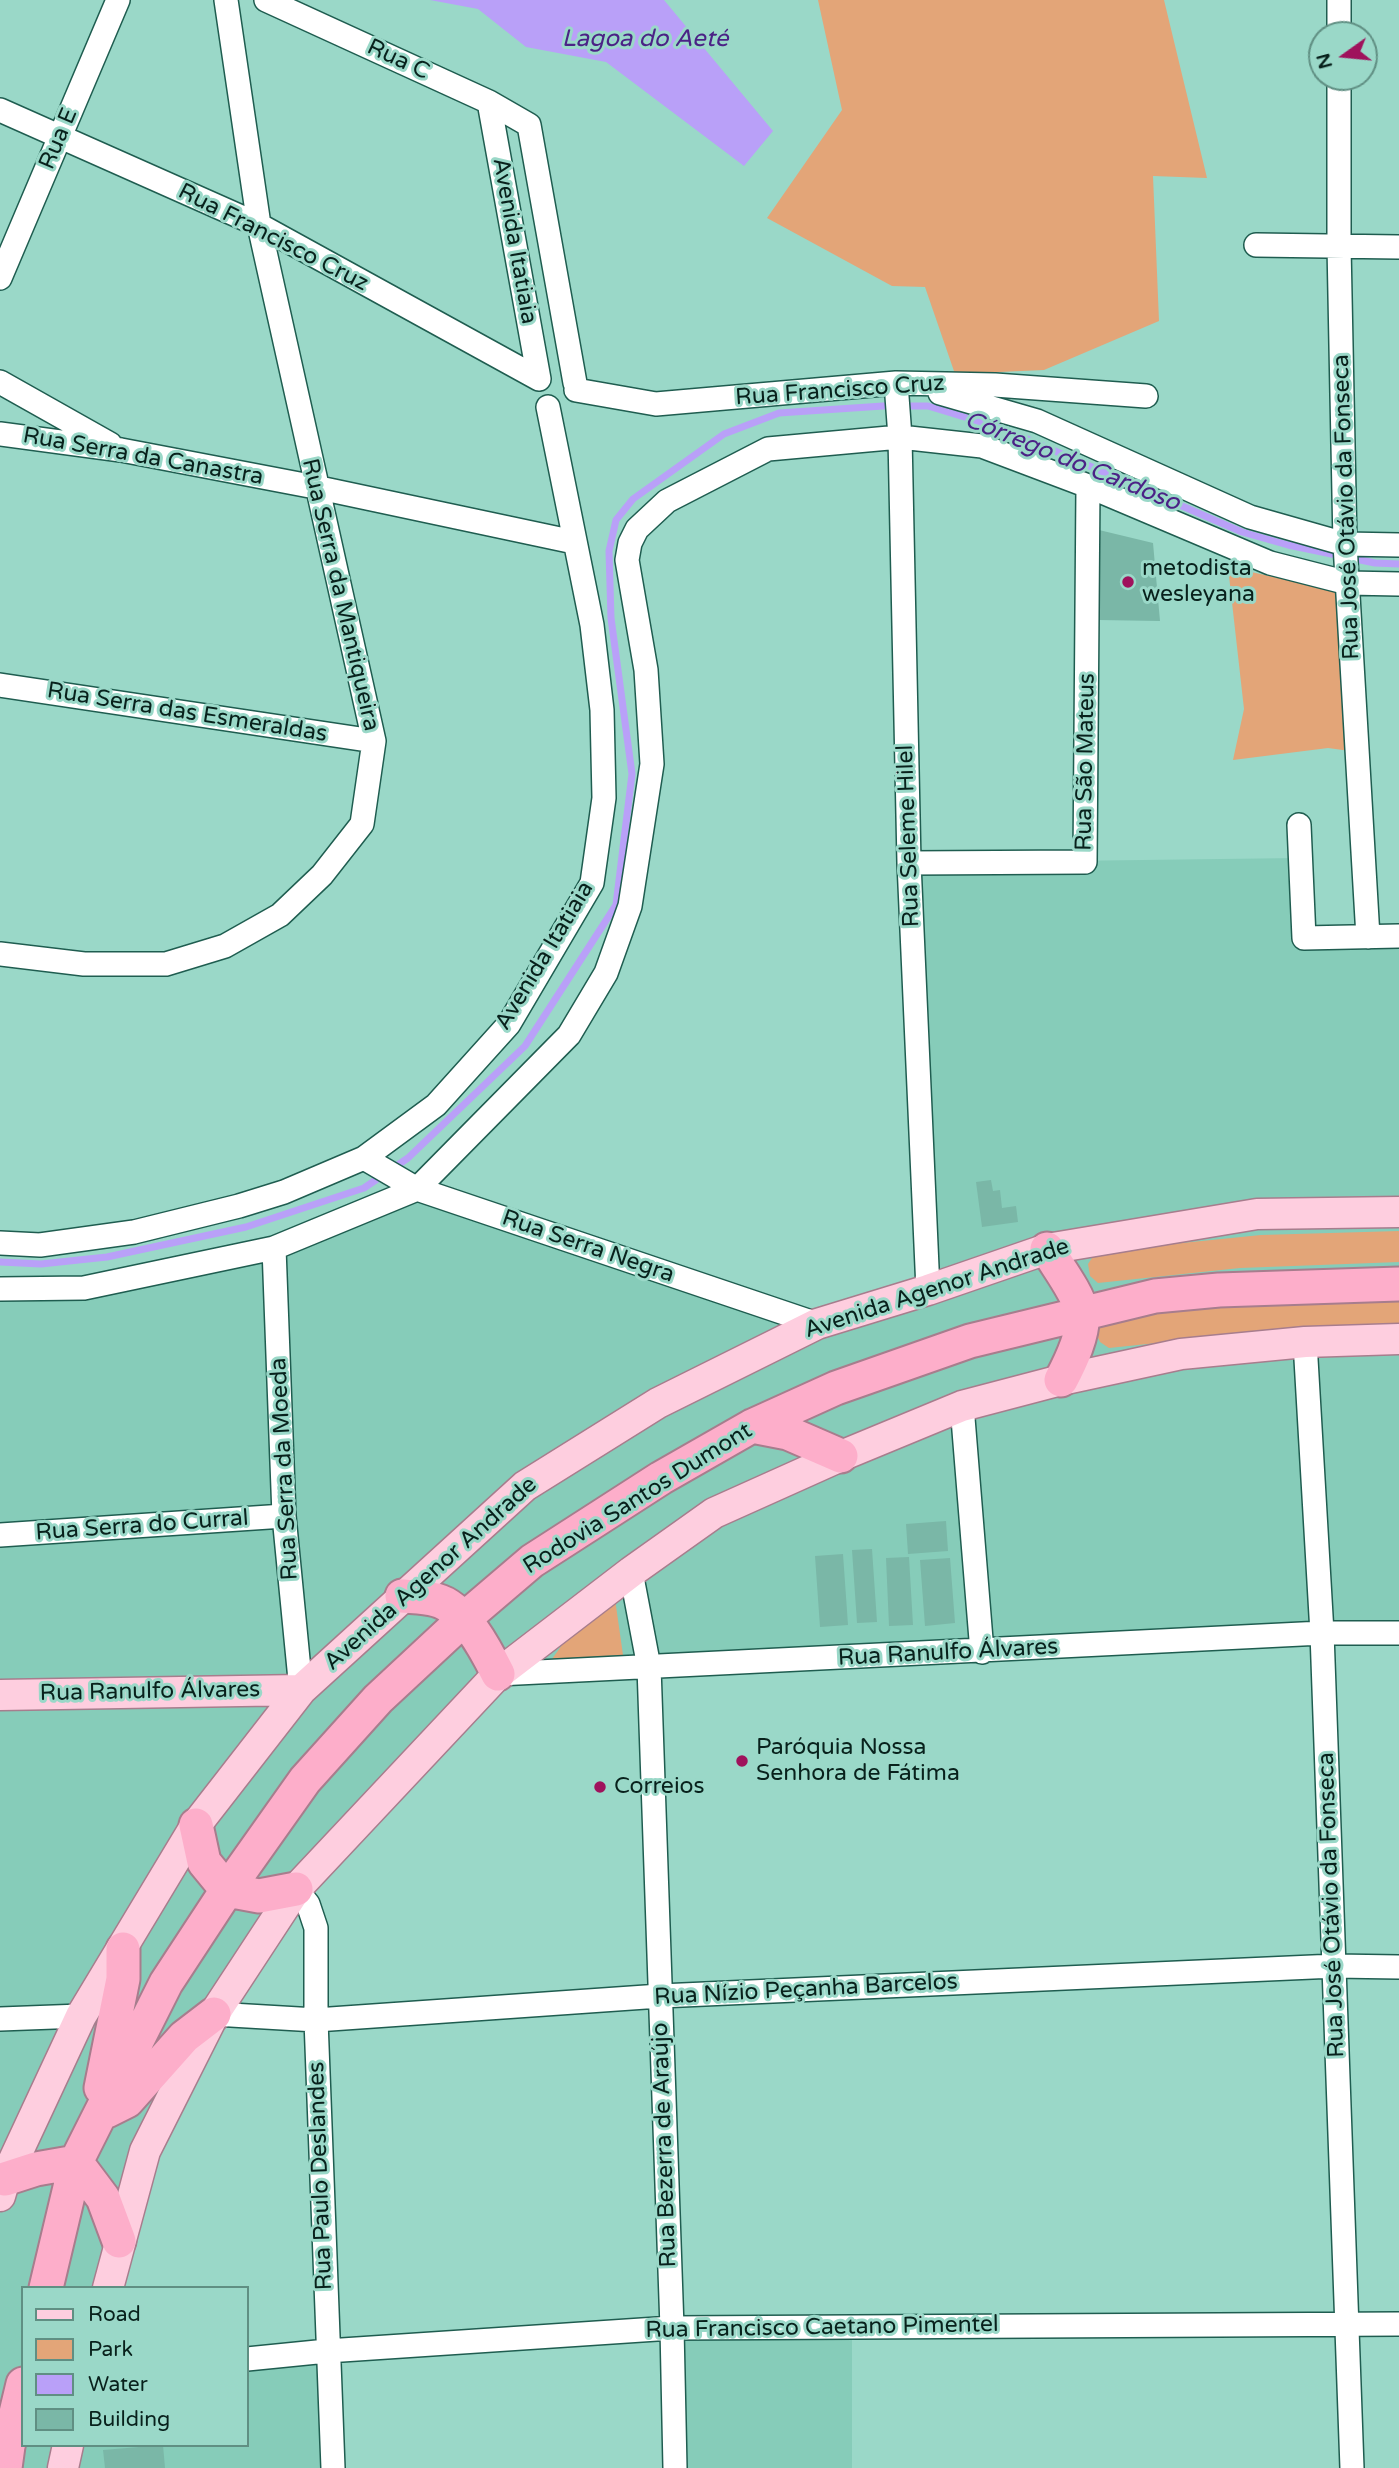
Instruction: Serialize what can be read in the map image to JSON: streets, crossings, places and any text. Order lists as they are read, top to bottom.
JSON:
{
  "streets": {
    "highway": ["Rodovia Santos Dumont"],
    "main road": ["Avenida Agenor Andrade", "Rua Ranulfo Álvares"],
    "street": [
      "Rua C",
      "Rua E",
      "Rua Francisco Cruz",
      "Avenida Itatiaia",
      "Rua Serra da Canastra",
      "Rua José Otávio da Fonseca",
      "Rua Serra da Mantiqueira",
      "Rua Serra das Esmeraldas",
      "Rua São Mateus",
      "Rua Seleme Hilel",
      "Rua Serra Negra",
      "Rua Serra da Moeda",
      "Rua Serra do Curral",
      "Rua Nízio Peçanha Barcelos",
      "Rua Bezerra de Araújo",
      "Rua Paulo Deslandes",
      "Rua Francisco Caetano Pimentel"
    ]
  },
  "crossings": [
    ["Rua C", "Avenida Itatiaia"],
    ["Rua E", "Rua Francisco Cruz"],
    ["Rua Francisco Cruz", "Avenida Itatiaia"],
    ["Rua Francisco Cruz", "Rua Serra da Mantiqueira"],
    ["Rua Francisco Cruz", "Rua Seleme Hilel"],
    ["Avenida Itatiaia", "Rua Serra da Canastra"],
    ["Avenida Itatiaia", "Rua Seleme Hilel"],
    ["Avenida Itatiaia", "Rua Serra Negra"],
    ["Avenida Itatiaia", "Rua Serra da Moeda"],
    ["Rua Serra da Canastra", "Rua Serra da Mantiqueira"],
    ["Rua José Otávio da Fonseca", "Rua Ranulfo Álvares"],
    ["Rua José Otávio da Fonseca", "Rua Nízio Peçanha Barcelos"],
    ["Rua José Otávio da Fonseca", "Rua Francisco Caetano Pimentel"],
    ["Rua Serra da Mantiqueira", "Rua Serra das Esmeraldas"],
    ["Rua São Mateus", "Rua Seleme Hilel"],
    ["Rua Seleme Hilel", "Avenida Agenor Andrade"],
    ["Rua Serra Negra", "Avenida Agenor Andrade"],
    ["Avenida Agenor Andrade", "Rua Serra da Moeda"],
    ["Avenida Agenor Andrade", "Rua Ranulfo Álvares"],
    ["Rua Serra da Moeda", "Rua Serra do Curral"],
    ["Rua Serra da Moeda", "Rua Ranulfo Álvares"],
    ["Rua Ranulfo Álvares", "Rua Bezerra de Araújo"],
    ["Rua Nízio Peçanha Barcelos", "Rua Bezerra de Araújo"],
    ["Rua Nízio Peçanha Barcelos", "Rua Paulo Deslandes"],
    ["Rua Bezerra de Araújo", "Rua Francisco Caetano Pimentel"],
    ["Rua Paulo Deslandes", "Rua Francisco Caetano Pimentel"]
  ],
  "water": ["Lagoa do Aeté", "Córrego do Cardoso"],
  "places": ["metodista wesleyana", "Paróquia Nossa Senhora de Fátima", "Correios"],
  "legend": [
    "Road",
    "Park",
    "Water",
    "Building"
  ],
  "north": "left"
}
